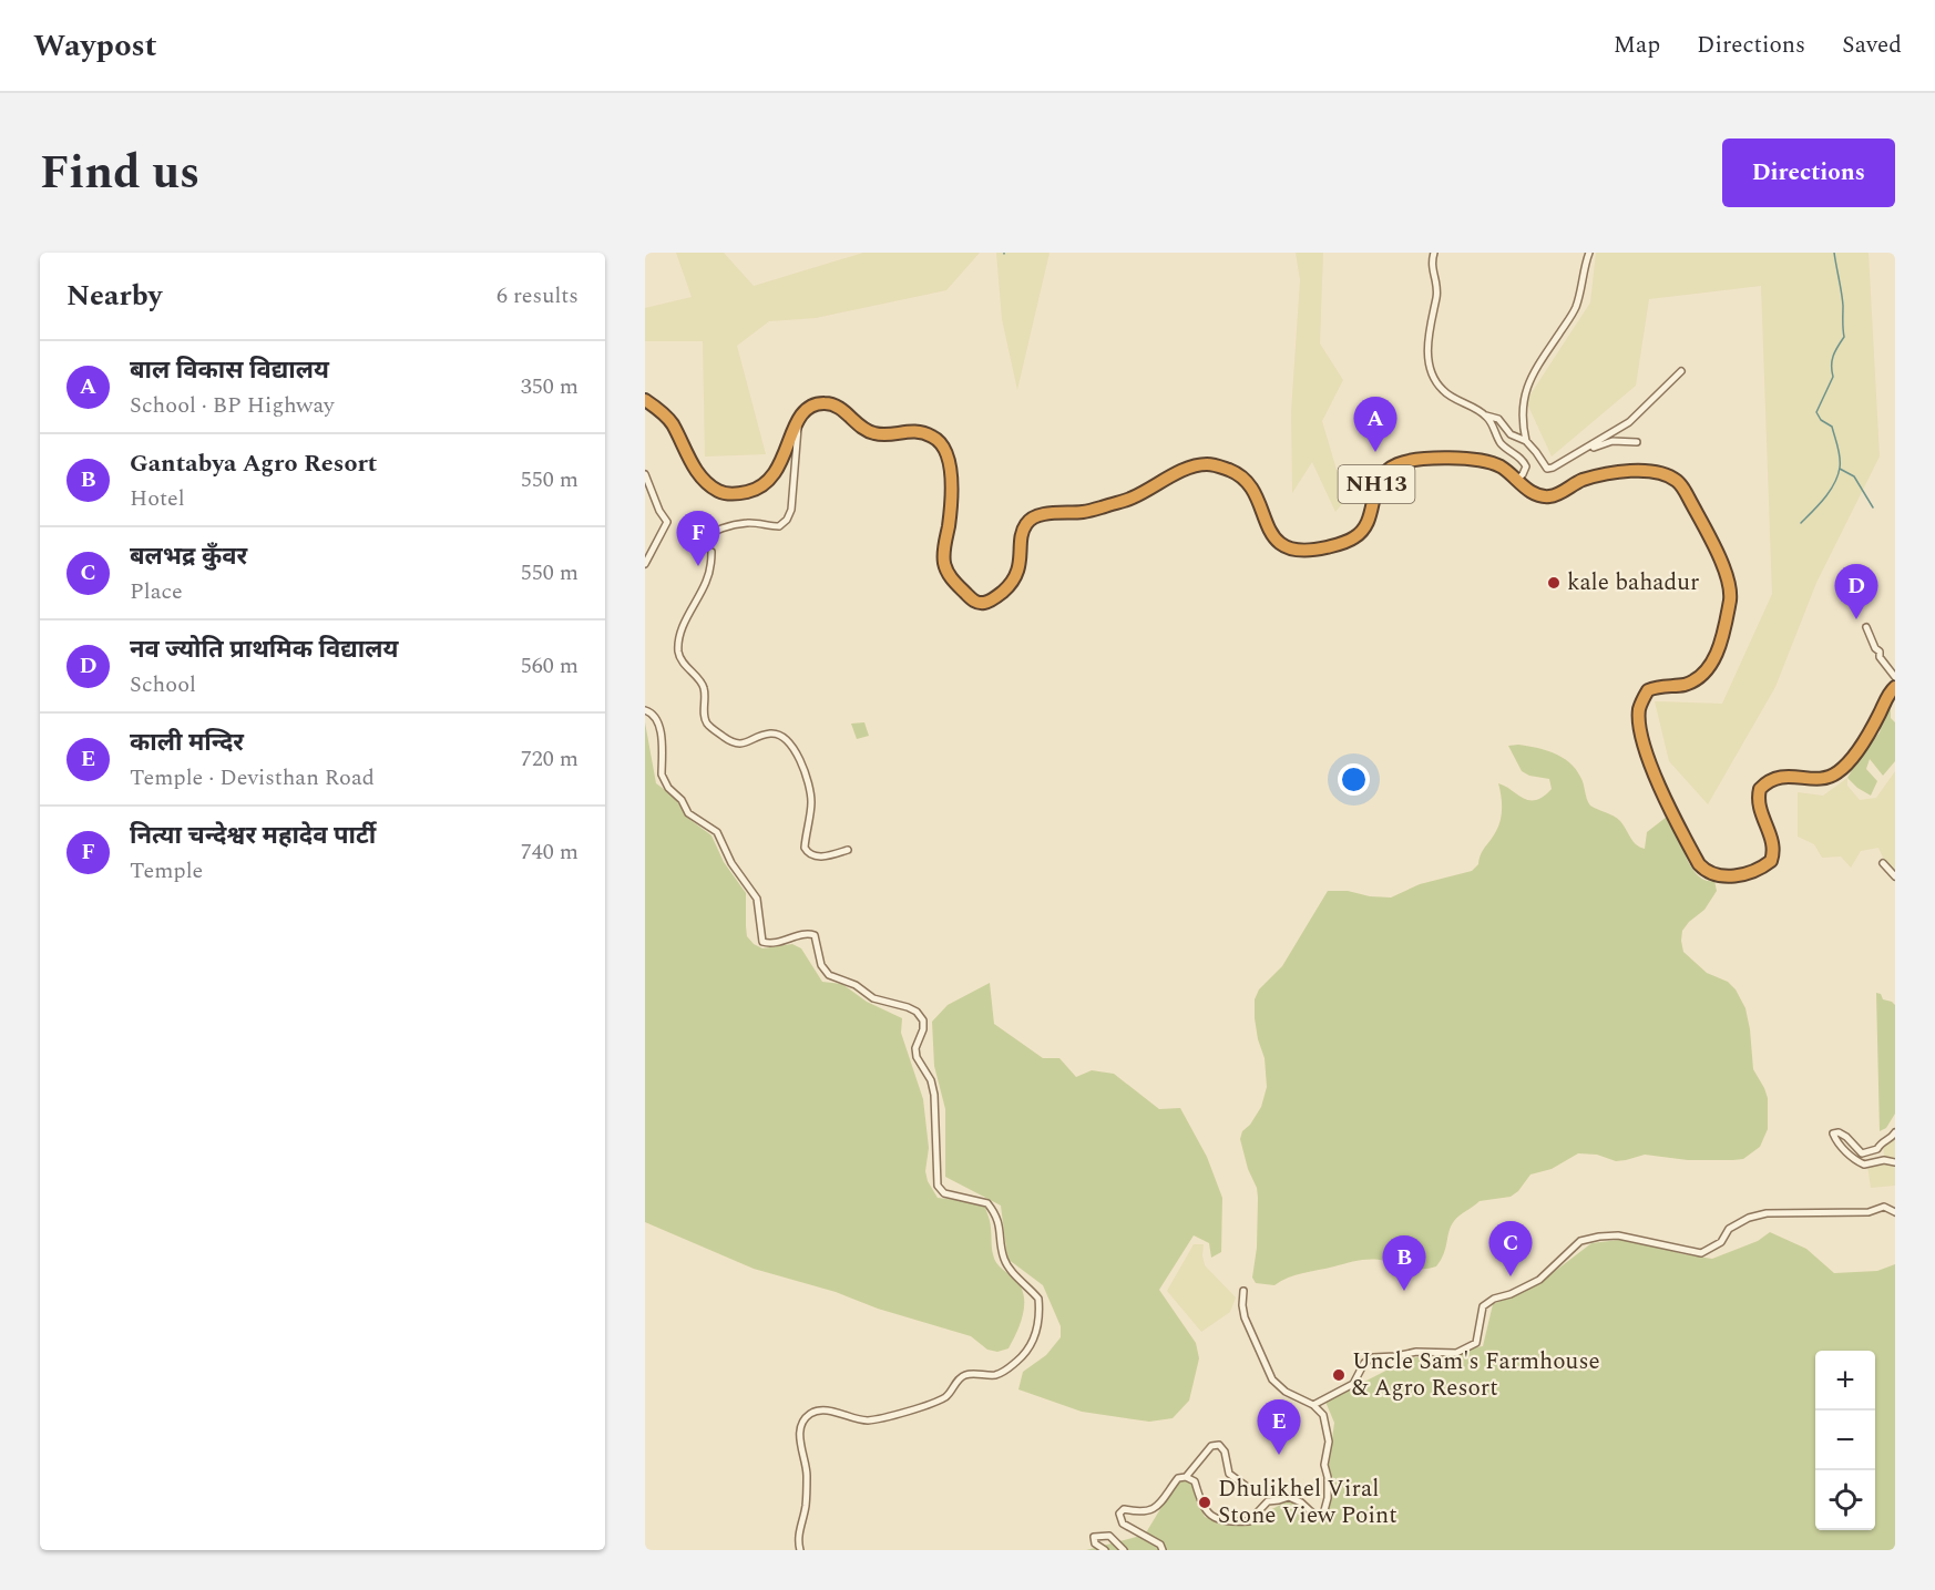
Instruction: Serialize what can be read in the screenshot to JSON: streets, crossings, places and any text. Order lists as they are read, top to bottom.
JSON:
{
  "streets": {
    "highway": ["NH13"]
  },
  "places": ["kale bahadur", "Uncle Sam's Farmhouse & Agro Resort", "Dhulikhel Viral Stone View Point"],
  "page": {
    "header": "Waypost",
    "nav": ["Map", "Directions", "Saved"],
    "title": "Find us",
    "buttons": "Directions",
    "heading": ["Nearby", "6 results"],
    "list": [
      {
        "mark": "A",
        "name": "बाल विकास विद्यालय",
        "note": "School · BP Highway",
        "value": "350 m"
      },
      {
        "mark": "B",
        "name": "Gantabya Agro Resort",
        "note": "Hotel",
        "value": "550 m"
      },
      {
        "mark": "C",
        "name": "बलभद्र कुँवर",
        "note": "Place",
        "value": "550 m"
      },
      {
        "mark": "D",
        "name": "नव ज्योति प्राथमिक विद्यालय",
        "note": "School",
        "value": "560 m"
      },
      {
        "mark": "E",
        "name": "काली मन्दिर",
        "note": "Temple · Devisthan Road",
        "value": "720 m"
      },
      {
        "mark": "F",
        "name": "नित्या चन्देश्वर महादेव पार्टी",
        "note": "Temple",
        "value": "740 m"
      }
    ],
    "pins": [
      "A",
      "F",
      "D",
      "C",
      "B",
      "E"
    ],
    "map_buttons": ["+", "−"]
  }
}
